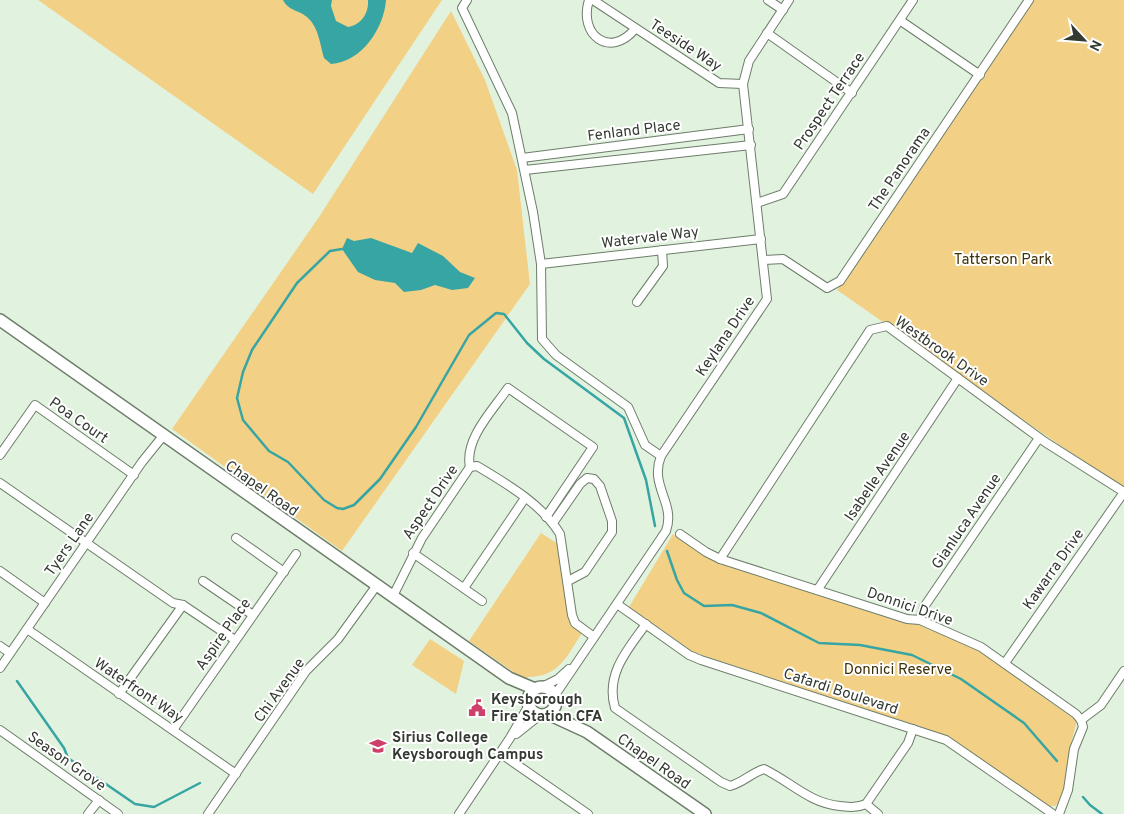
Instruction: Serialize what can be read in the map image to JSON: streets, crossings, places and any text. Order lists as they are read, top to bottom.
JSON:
{
  "streets": {
    "main road": ["Chapel Road"],
    "street": [
      "Teeside Way",
      "Prospect Terrace",
      "Fenland Place",
      "The Panorama",
      "Watervale Way",
      "Keylana Drive",
      "Westbrook Drive",
      "Poa Court",
      "Isabelle Avenue",
      "Aspect Drive",
      "Gianluca Avenue",
      "Tyers Lane",
      "Kawarra Drive",
      "Donnici Drive",
      "Aspire Place",
      "Waterfront Way",
      "Chi Avenue",
      "Cafardi Boulevard",
      "Season Grove"
    ]
  },
  "crossings": [
    ["Teeside Way", "Keylana Drive"],
    ["Prospect Terrace", "Keylana Drive"],
    ["Fenland Place", "Keylana Drive"],
    ["The Panorama", "Keylana Drive"],
    ["Watervale Way", "Keylana Drive"],
    ["Keylana Drive", "Chapel Road"],
    ["Keylana Drive", "Aspect Drive"],
    ["Keylana Drive", "Cafardi Boulevard"],
    ["Westbrook Drive", "Isabelle Avenue"],
    ["Westbrook Drive", "Gianluca Avenue"],
    ["Westbrook Drive", "Kawarra Drive"],
    ["Westbrook Drive", "Donnici Drive"],
    ["Poa Court", "Tyers Lane"],
    ["Isabelle Avenue", "Donnici Drive"],
    ["Chapel Road", "Aspect Drive"],
    ["Chapel Road", "Tyers Lane"],
    ["Chapel Road", "Chi Avenue"],
    ["Gianluca Avenue", "Donnici Drive"],
    ["Tyers Lane", "Waterfront Way"],
    ["Kawarra Drive", "Donnici Drive"],
    ["Aspire Place", "Waterfront Way"],
    ["Waterfront Way", "Chi Avenue"]
  ],
  "parks": ["Tatterson Park", "Donnici Reserve"],
  "places": {
    "public building": ["Keysborough Fire Station CFA"],
    "school or university": ["Sirius College Keysborough Campus"]
  },
  "north": "bottom right"
}
